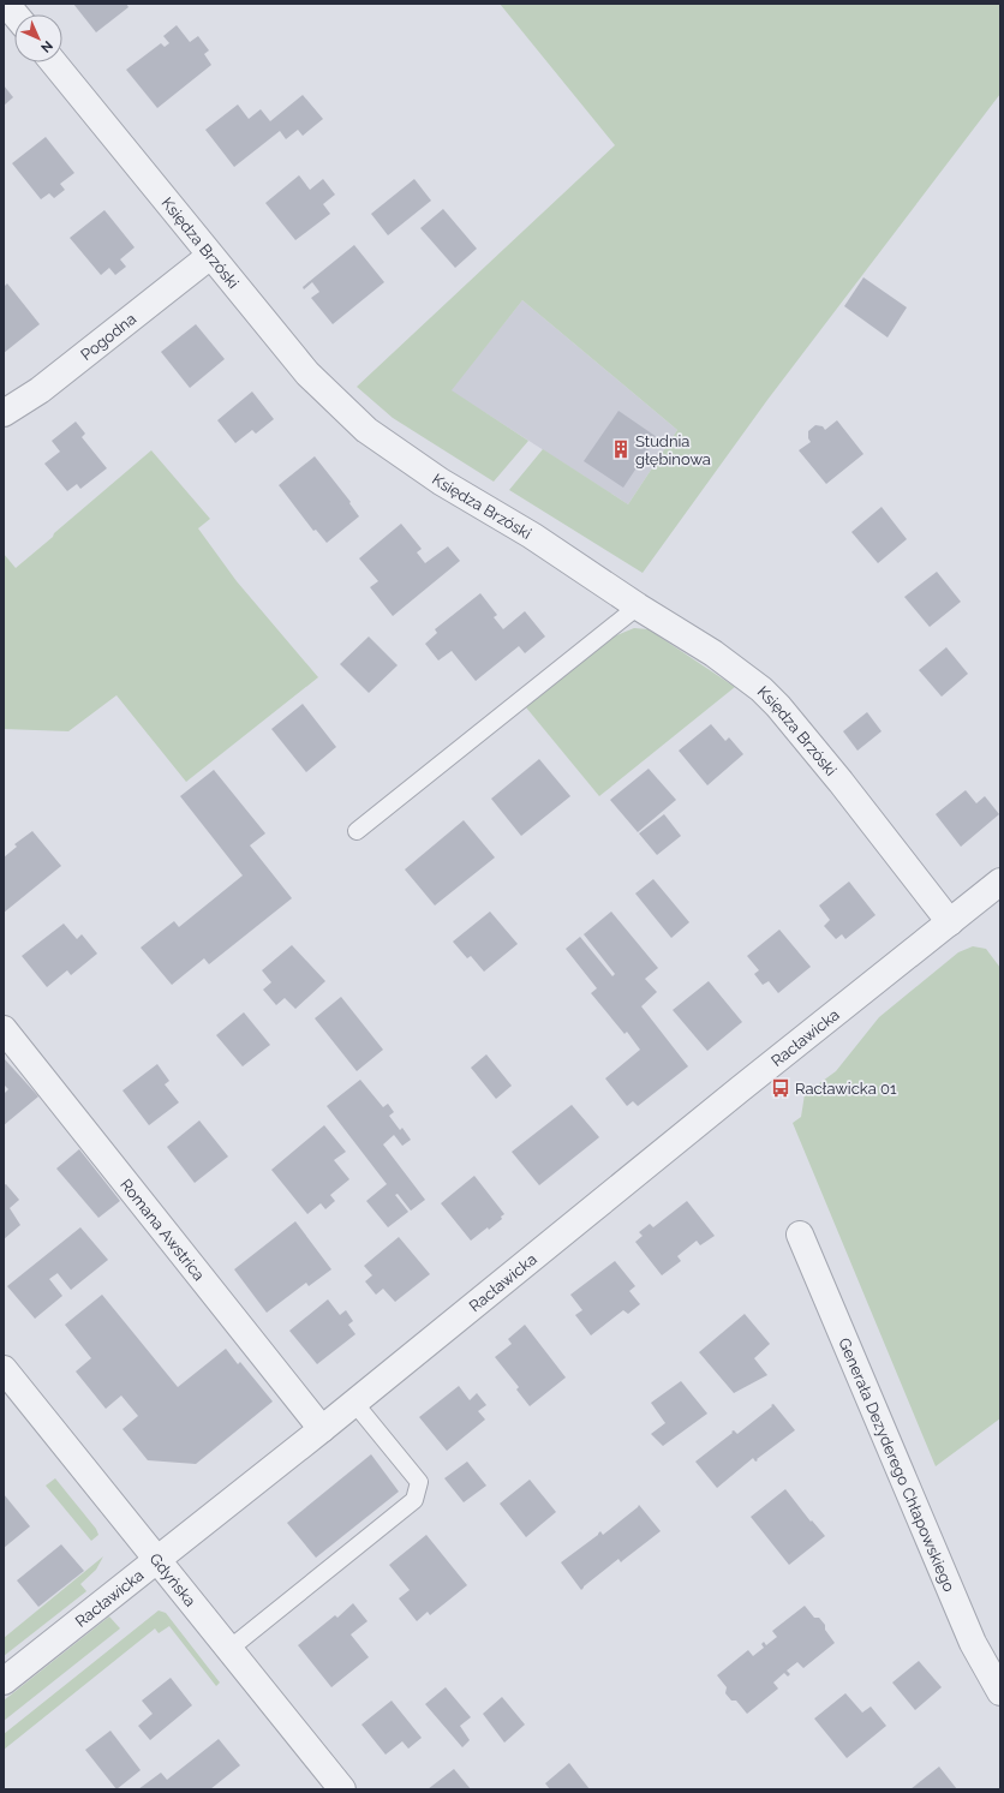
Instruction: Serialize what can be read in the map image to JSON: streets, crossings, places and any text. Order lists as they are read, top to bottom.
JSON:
{
  "streets": {
    "street": [
      "Księdza Brzóski",
      "Pogodna",
      "Racławicka",
      "Romana Awstrica",
      "Generała Dezyderego Chłapowskiego",
      "Gdyńska"
    ]
  },
  "crossings": [
    ["Księdza Brzóski", "Pogodna"],
    ["Księdza Brzóski", "Racławicka"],
    ["Racławicka", "Romana Awstrica"],
    ["Racławicka", "Gdyńska"]
  ],
  "places": {
    "building": ["Studnia głębinowa"],
    "bus stop": ["Racławicka 01"]
  },
  "north": "bottom right"
}
